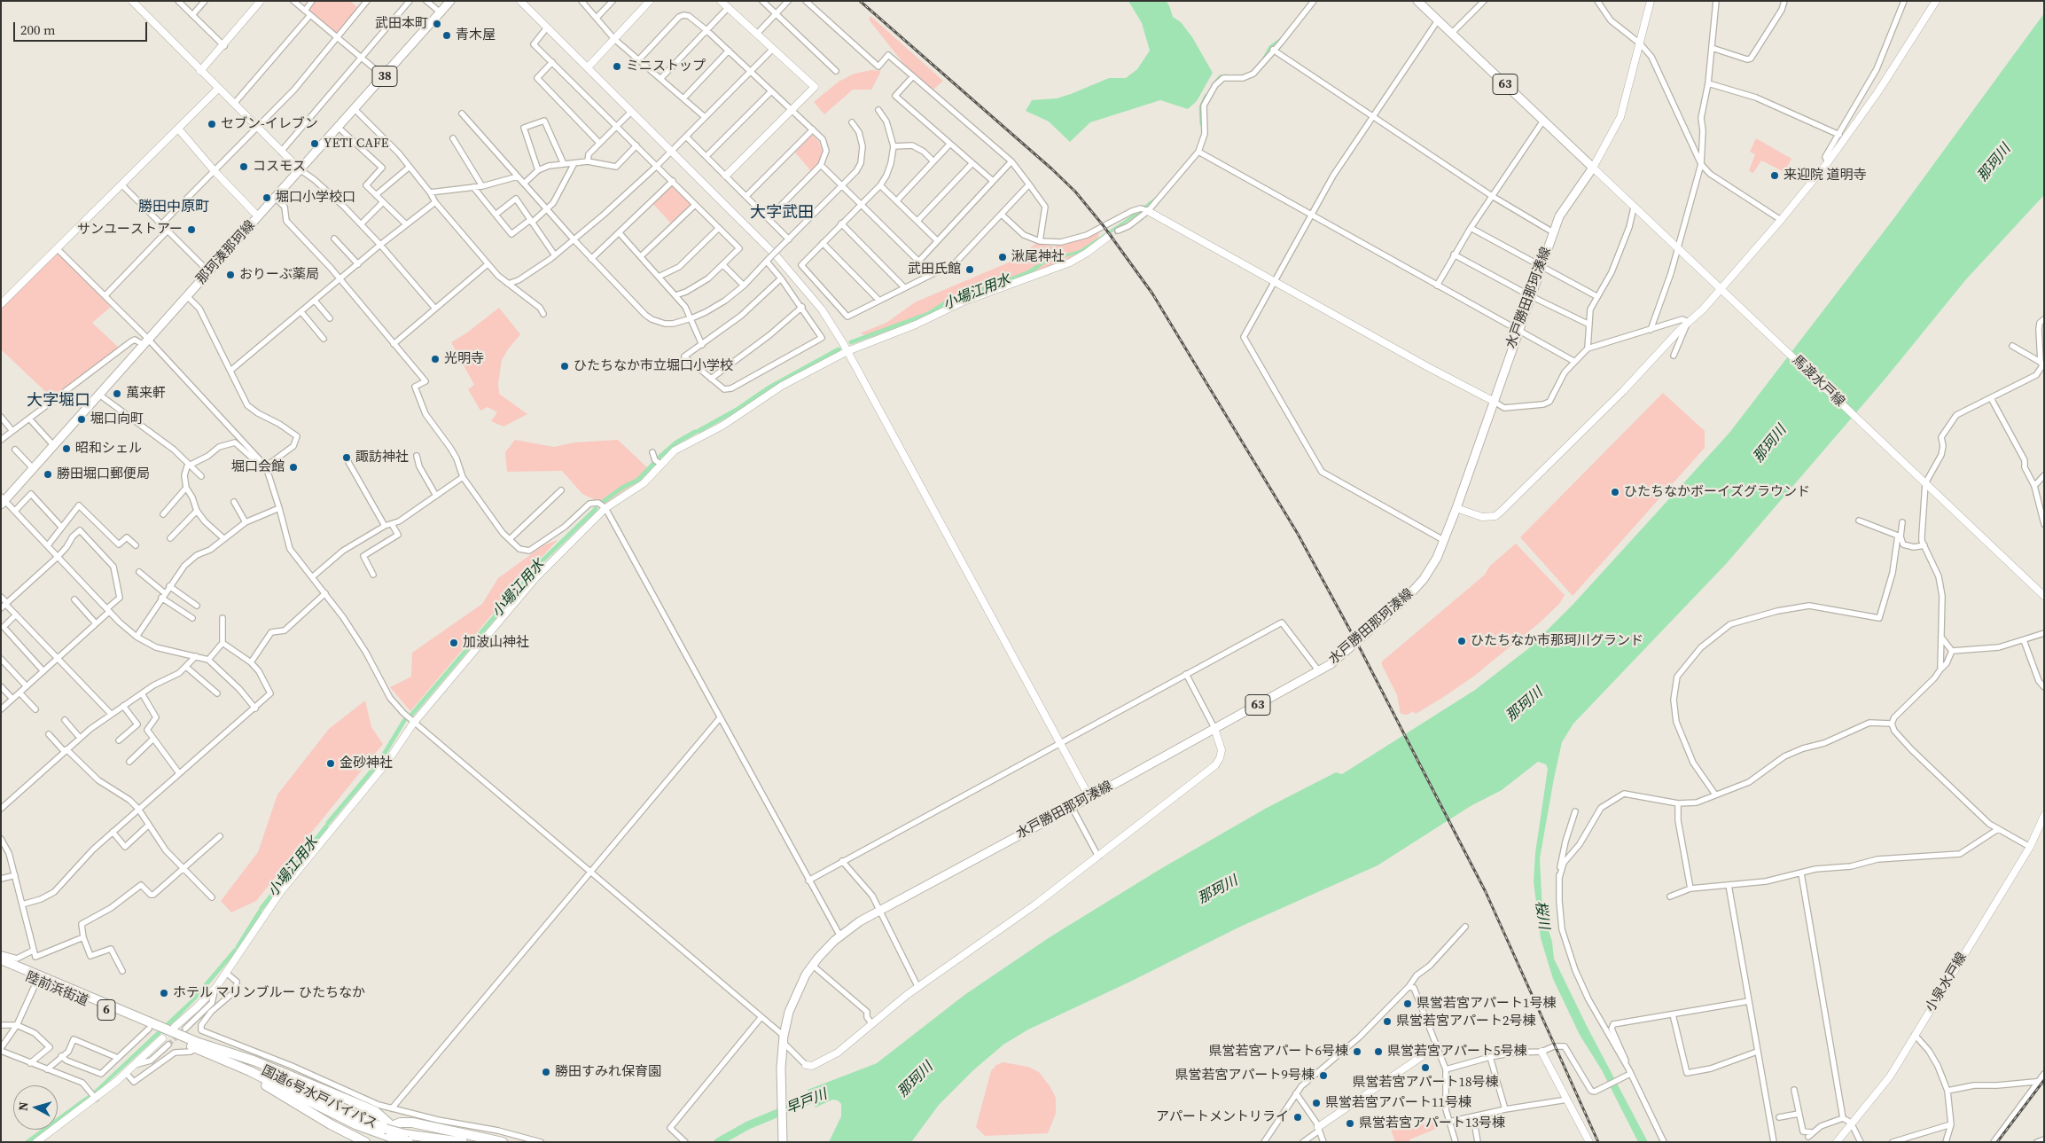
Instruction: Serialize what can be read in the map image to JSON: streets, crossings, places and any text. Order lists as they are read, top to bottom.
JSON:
{
  "streets": {
    "highway": ["陸前浜街道", "6", "国道6号水戸バイパス"],
    "main road": [
      "38",
      "63",
      "那珂湊那珂線",
      "水戸勝田那珂湊線"
    ],
    "street": ["馬渡水戸線", "小泉水戸線"]
  },
  "crossings": [
    ["63", "水戸勝田那珂湊線"],
    ["63", "馬渡水戸線"],
    ["水戸勝田那珂湊線", "馬渡水戸線"],
    ["陸前浜街道", "国道6号水戸バイパス"]
  ],
  "districts": ["勝田中原町", "大字武田", "大字堀口"],
  "water": [
    "那珂川",
    "小場江用水",
    "桜川",
    "早戸川"
  ],
  "places": [
    "武田本町",
    "青木屋",
    "ミニストップ",
    "セブン-イレブン",
    "YETI CAFE",
    "コスモス",
    "来迎院 道明寺",
    "堀口小学校口",
    "サンユーストアー",
    "湫尾神社",
    "武田氏館",
    "おりーぶ薬局",
    "光明寺",
    "ひたちなか市立堀口小学校",
    "萬来軒",
    "堀口向町",
    "昭和シェル",
    "諏訪神社",
    "堀口会館",
    "勝田堀口郵便局",
    "ひたちなかボーイズグラウンド",
    "ひたちなか市那珂川グランド",
    "加波山神社",
    "金砂神社",
    "ホテル マリンブルー ひたちなか",
    "県営若宮アパート1号棟",
    "県営若宮アパート2号棟",
    "県営若宮アパート6号棟",
    "県営若宮アパート5号棟",
    "県営若宮アパート18号棟",
    "勝田すみれ保育園",
    "県営若宮アパート9号棟",
    "県営若宮アパート11号棟",
    "アパートメントリライ",
    "県営若宮アパート13号棟"
  ],
  "scale_bar": "200 m",
  "north": "left"
}
